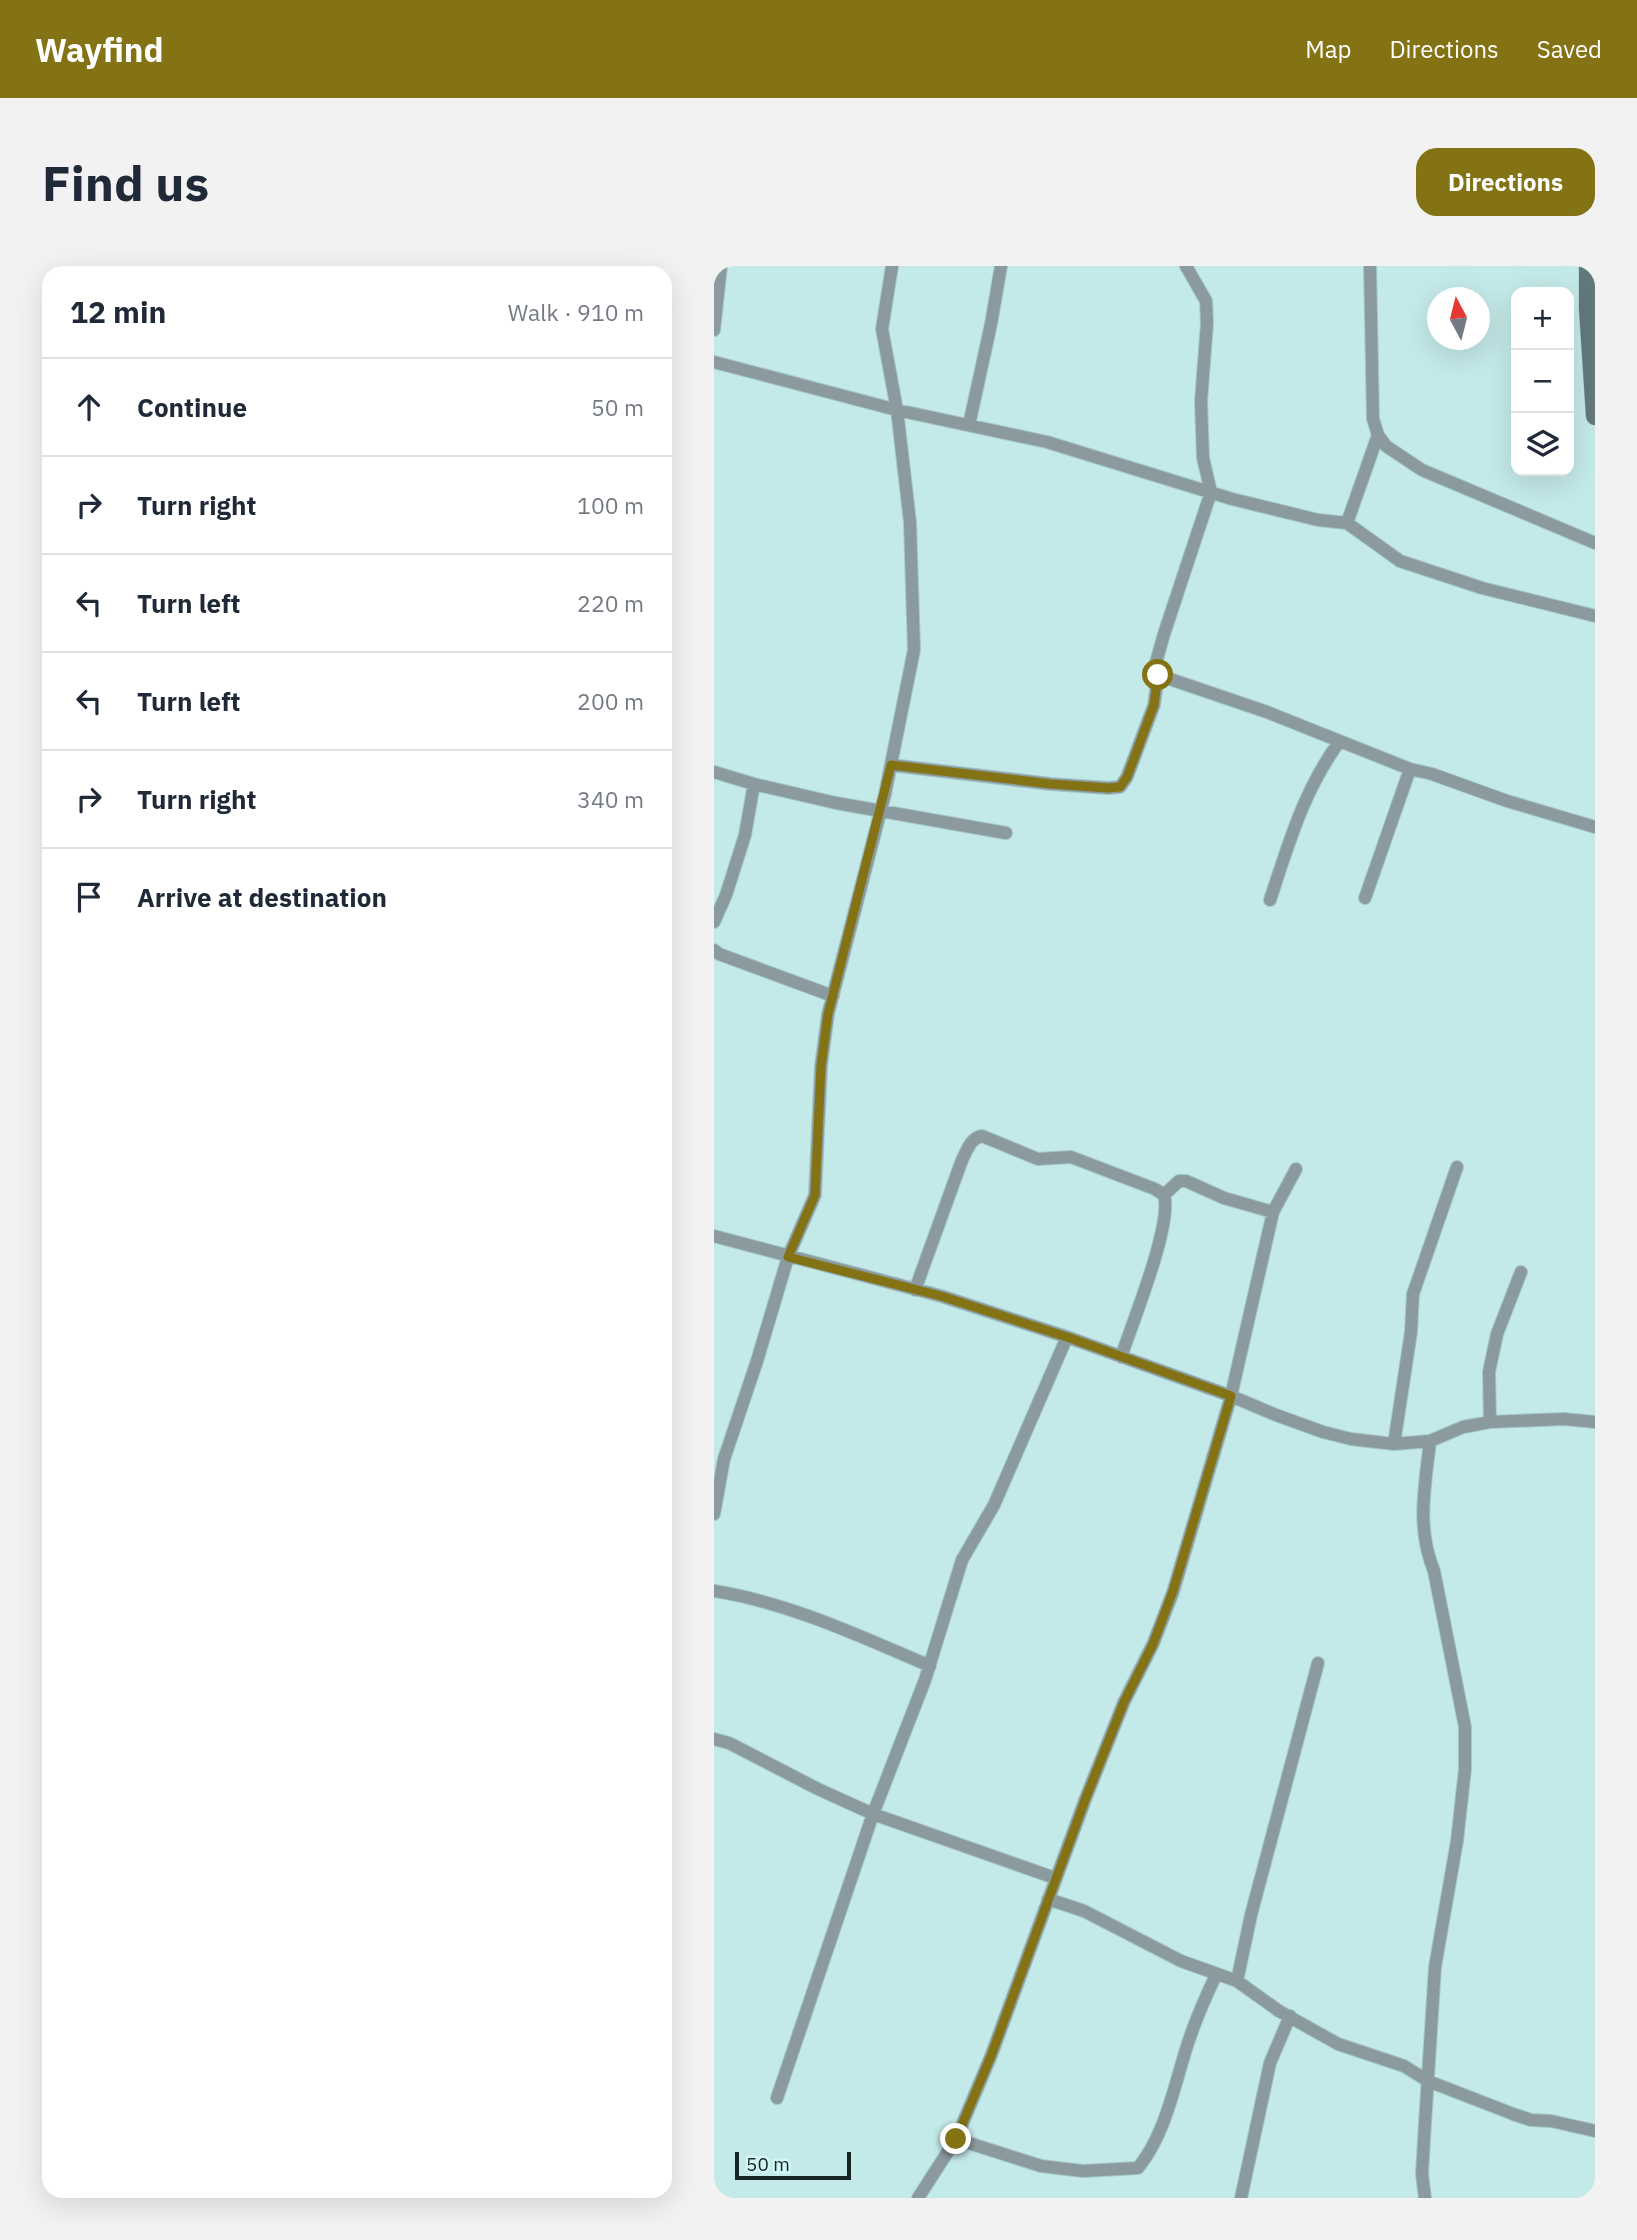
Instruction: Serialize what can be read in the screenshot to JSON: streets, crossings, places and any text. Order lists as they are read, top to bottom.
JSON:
{
  "scale_bar": "50 m",
  "north": "top",
  "page": {
    "header": "Wayfind",
    "nav": ["Map", "Directions", "Saved"],
    "buttons": "Directions",
    "title": "Find us",
    "heading": ["12 min", "Walk · 910 m"],
    "map_buttons": ["+", "−"],
    "list": [
      ["Continue", "50 m"],
      ["Turn right", "100 m"],
      ["Turn left", "220 m"],
      ["Turn left", "200 m"],
      ["Turn right", "340 m"],
      "Arrive at destination"
    ],
    "scale": "50 m"
  }
}
